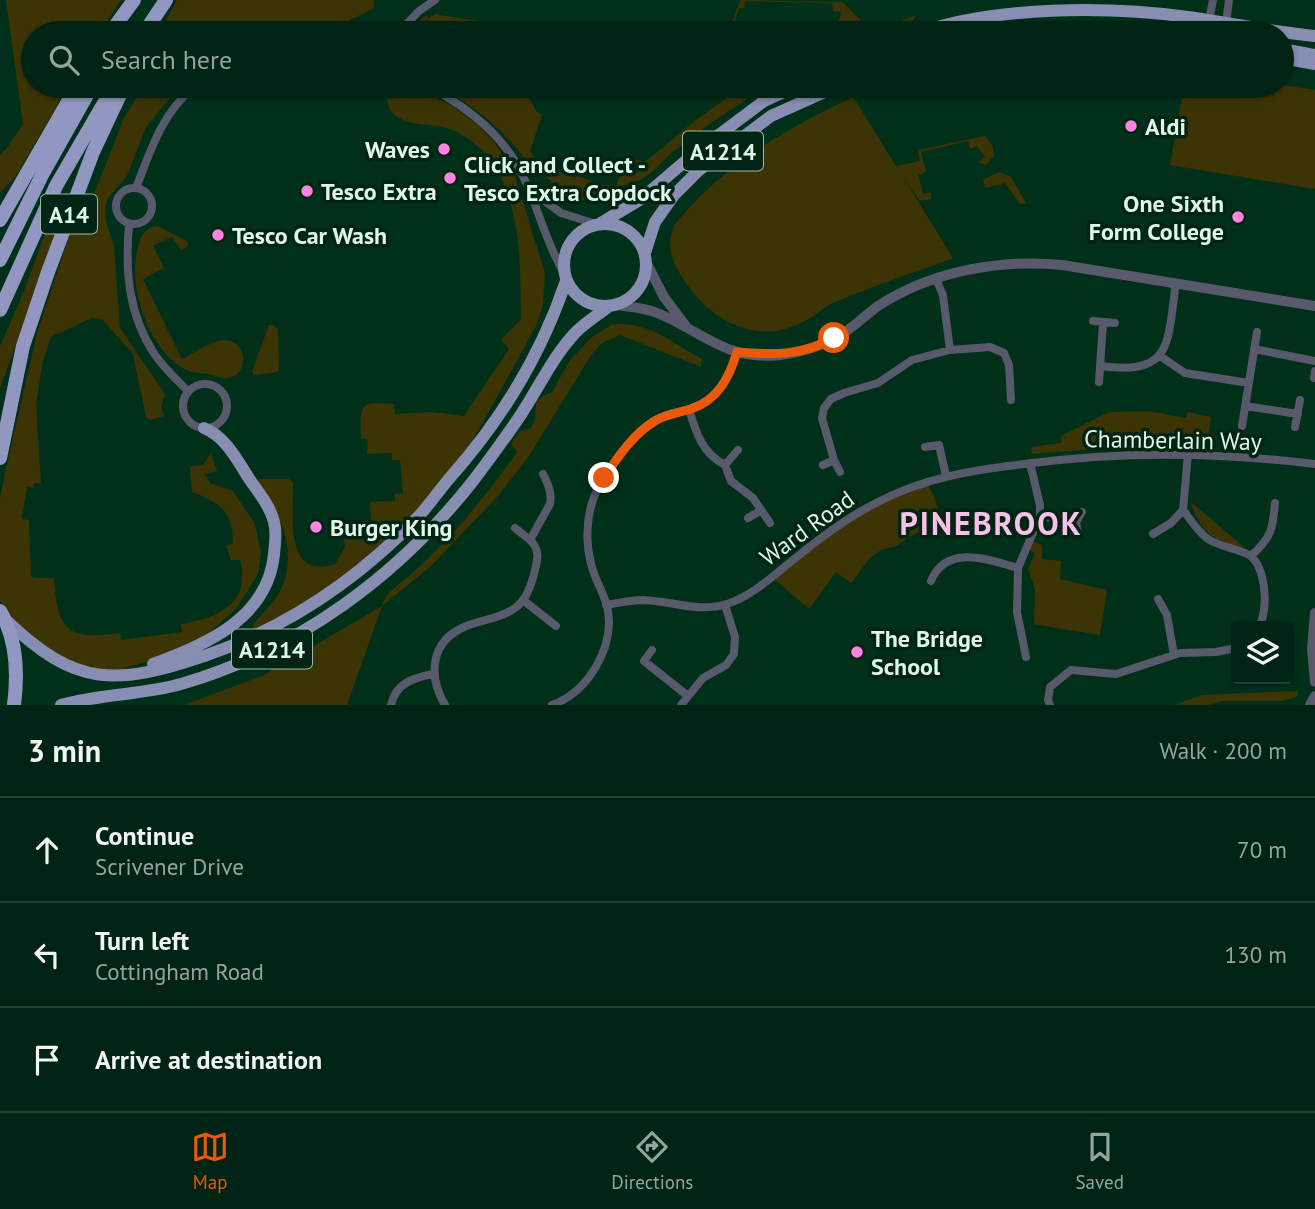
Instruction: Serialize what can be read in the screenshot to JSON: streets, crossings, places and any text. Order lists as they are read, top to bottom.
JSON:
{
  "streets": {
    "highway": ["A14"],
    "main road": ["A1214"],
    "street": ["Chamberlain Way", "Ward Road"]
  },
  "crossings": [
    ["Chamberlain Way", "Ward Road"]
  ],
  "districts": ["PINEBROOK"],
  "places": [
    "Aldi",
    "Waves",
    "Click and Collect - Tesco Extra Copdock",
    "Tesco Extra",
    "One Sixth Form College",
    "Tesco Car Wash",
    "Burger King",
    "The Bridge School"
  ],
  "page": {
    "search": "Search here",
    "heading": ["3 min", "Walk · 200 m"],
    "list": [
      ["Continue", "Scrivener Drive", "70 m"],
      ["Turn left", "Cottingham Road", "130 m"],
      "Arrive at destination"
    ],
    "nav": ["Map", "Directions", "Saved"]
  }
}
